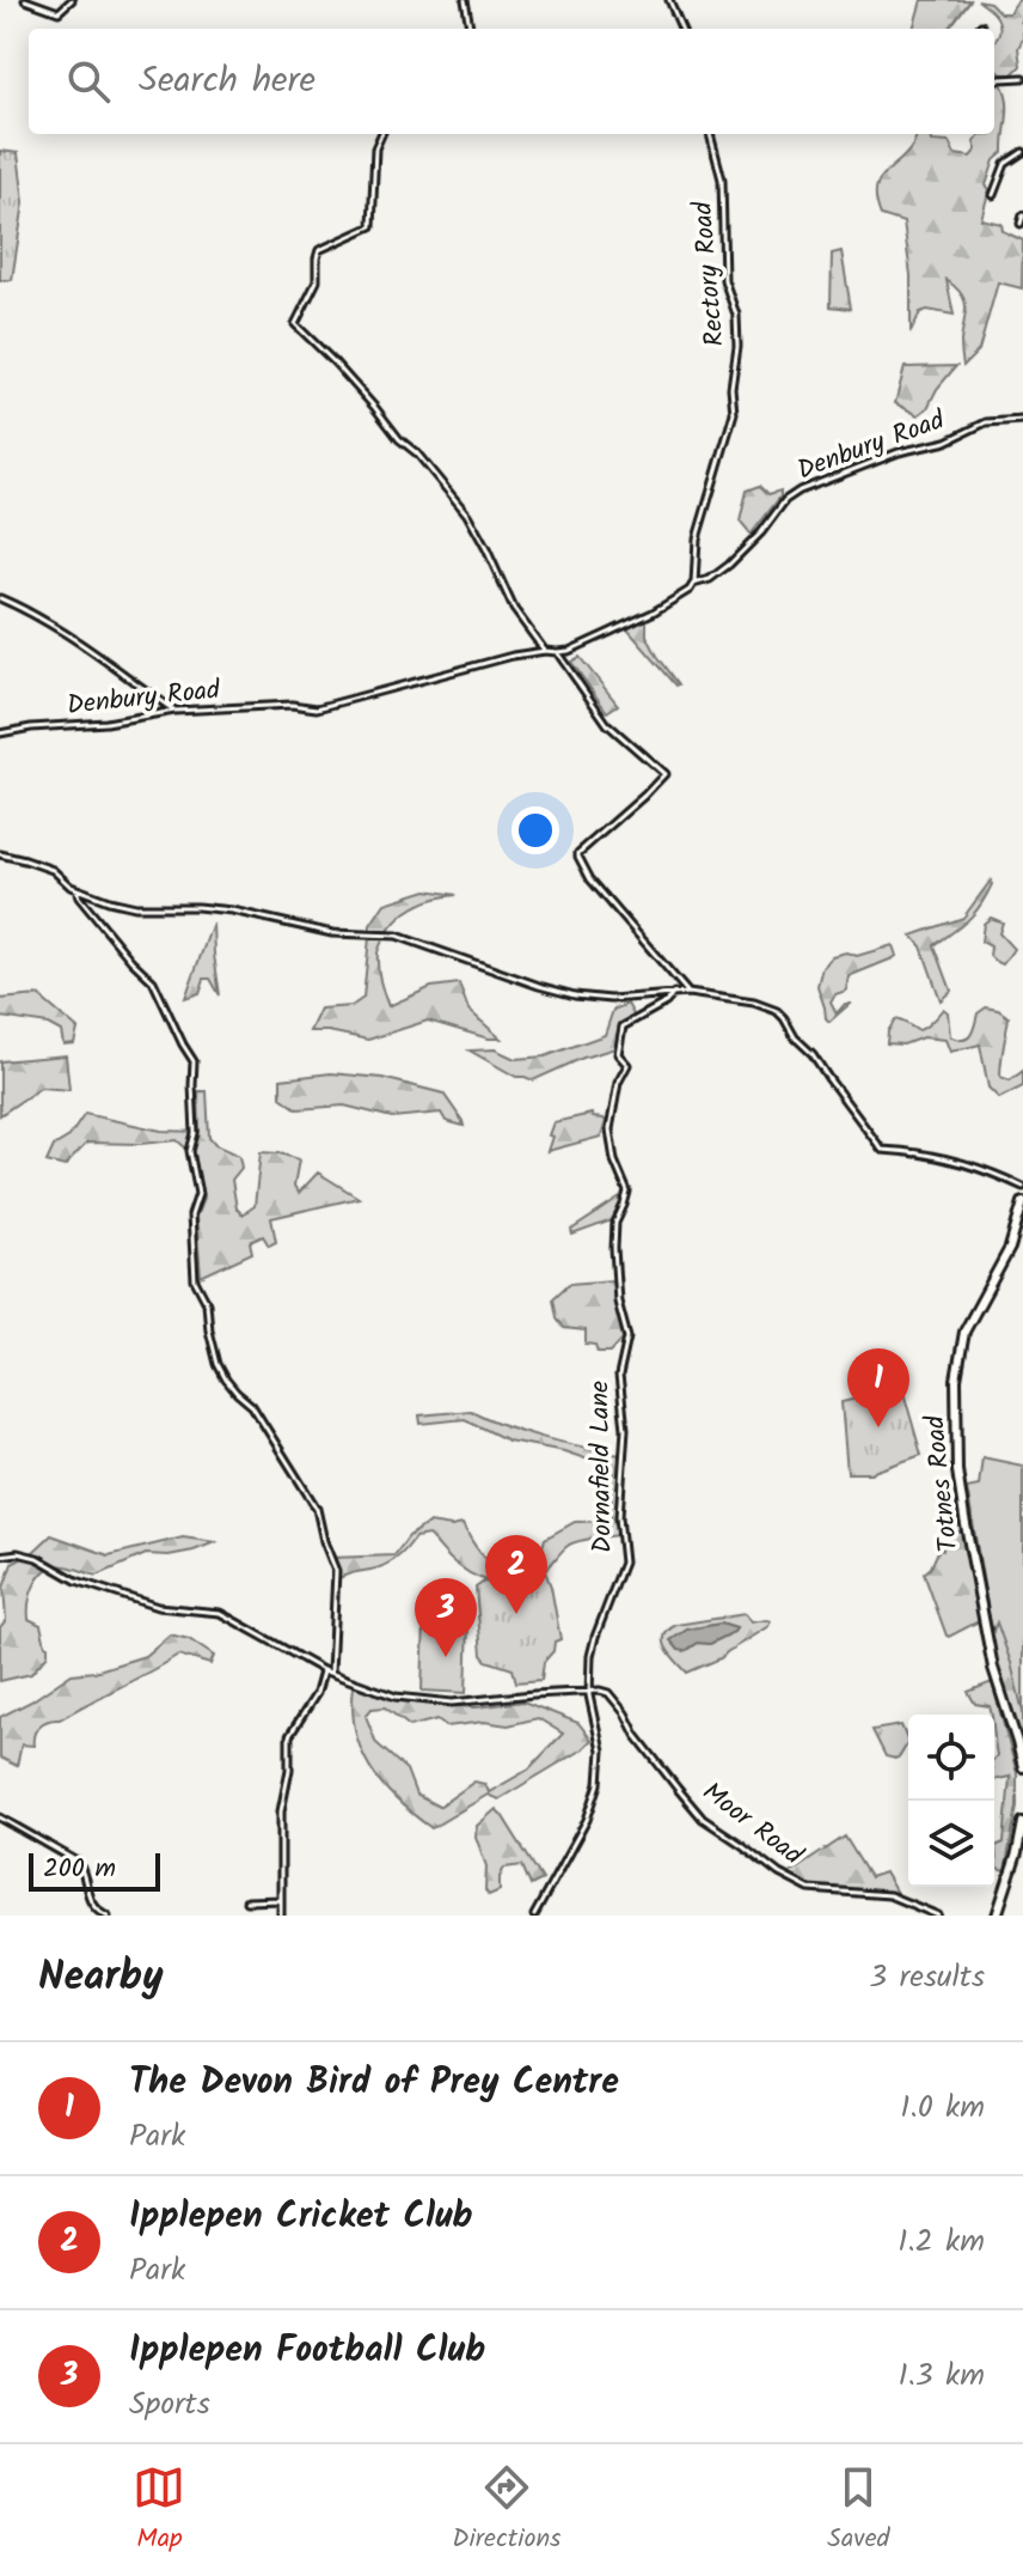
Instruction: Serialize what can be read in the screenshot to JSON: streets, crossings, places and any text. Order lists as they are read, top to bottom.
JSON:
{
  "streets": {
    "main road": ["Totnes Road"],
    "street": [
      "Rectory Road",
      "Denbury Road",
      "Dornafield Lane",
      "Moor Road"
    ]
  },
  "crossings": [
    ["Rectory Road", "Denbury Road"],
    ["Dornafield Lane", "Moor Road"]
  ],
  "scale_bar": "200 m",
  "page": {
    "search": "Search here",
    "pins": ["1", "2", "3"],
    "scale": "200 m",
    "heading": ["Nearby", "3 results"],
    "list": [
      {
        "mark": "1",
        "name": "The Devon Bird of Prey Centre",
        "note": "Park",
        "value": "1.0 km"
      },
      {
        "mark": "2",
        "name": "Ipplepen Cricket Club",
        "note": "Park",
        "value": "1.2 km"
      },
      {
        "mark": "3",
        "name": "Ipplepen Football Club",
        "note": "Sports",
        "value": "1.3 km"
      }
    ],
    "nav": ["Map", "Directions", "Saved"]
  }
}
